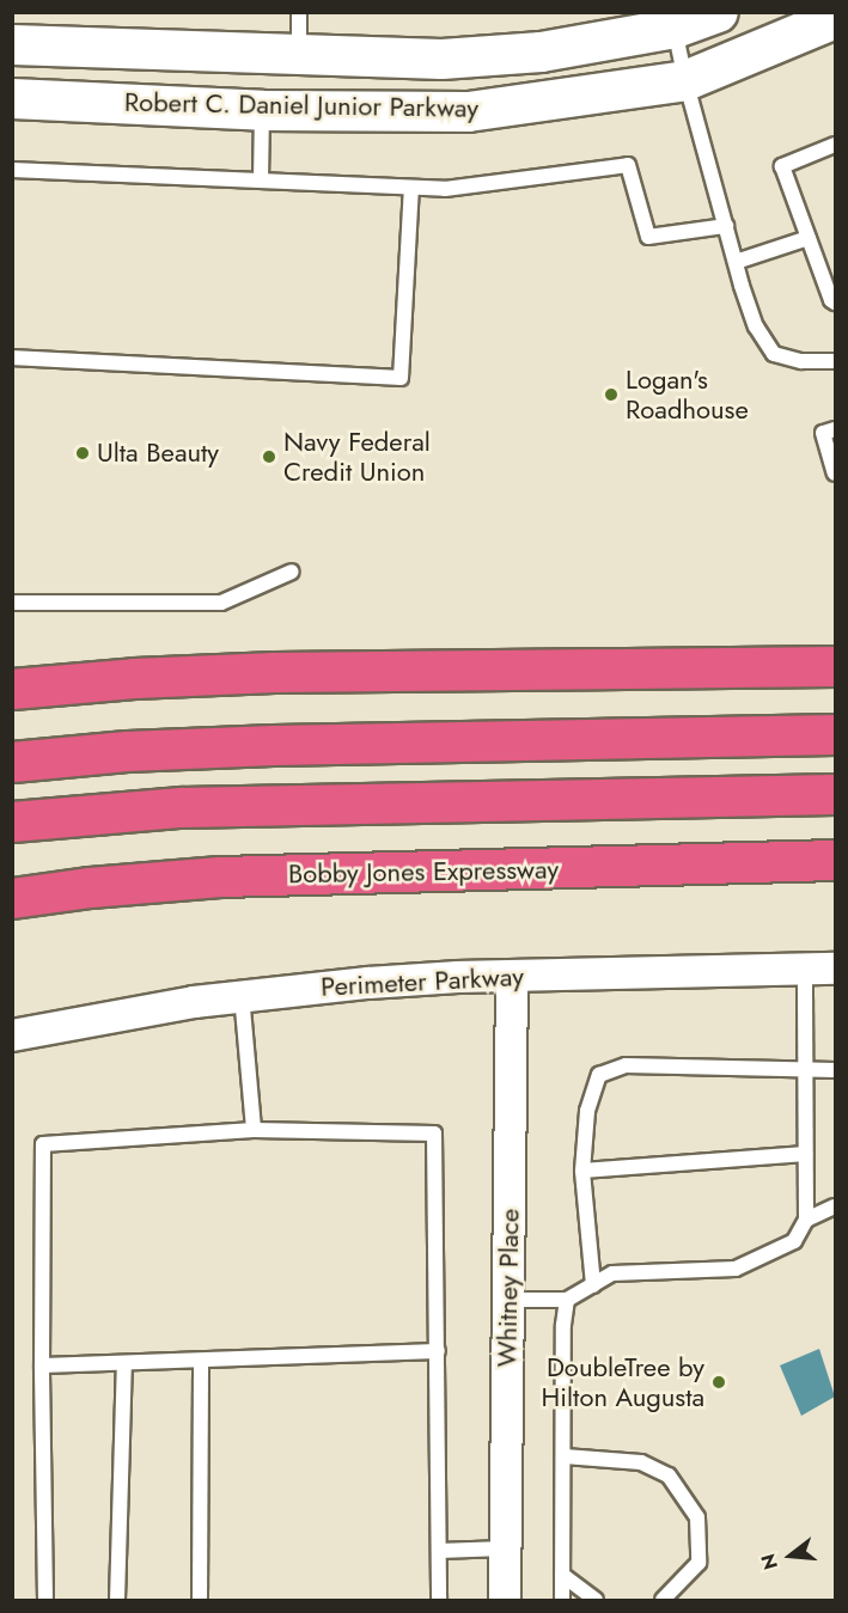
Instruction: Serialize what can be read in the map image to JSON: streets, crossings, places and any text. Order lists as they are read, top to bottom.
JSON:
{
  "streets": {
    "highway": ["Bobby Jones Expressway"],
    "street": ["Robert C. Daniel Junior Parkway", "Perimeter Parkway", "Whitney Place"]
  },
  "crossings": [
    ["Perimeter Parkway", "Whitney Place"]
  ],
  "places": [
    "Logan's Roadhouse",
    "Ulta Beauty",
    "Navy Federal Credit Union",
    "DoubleTree by Hilton Augusta"
  ],
  "north": "left"
}
